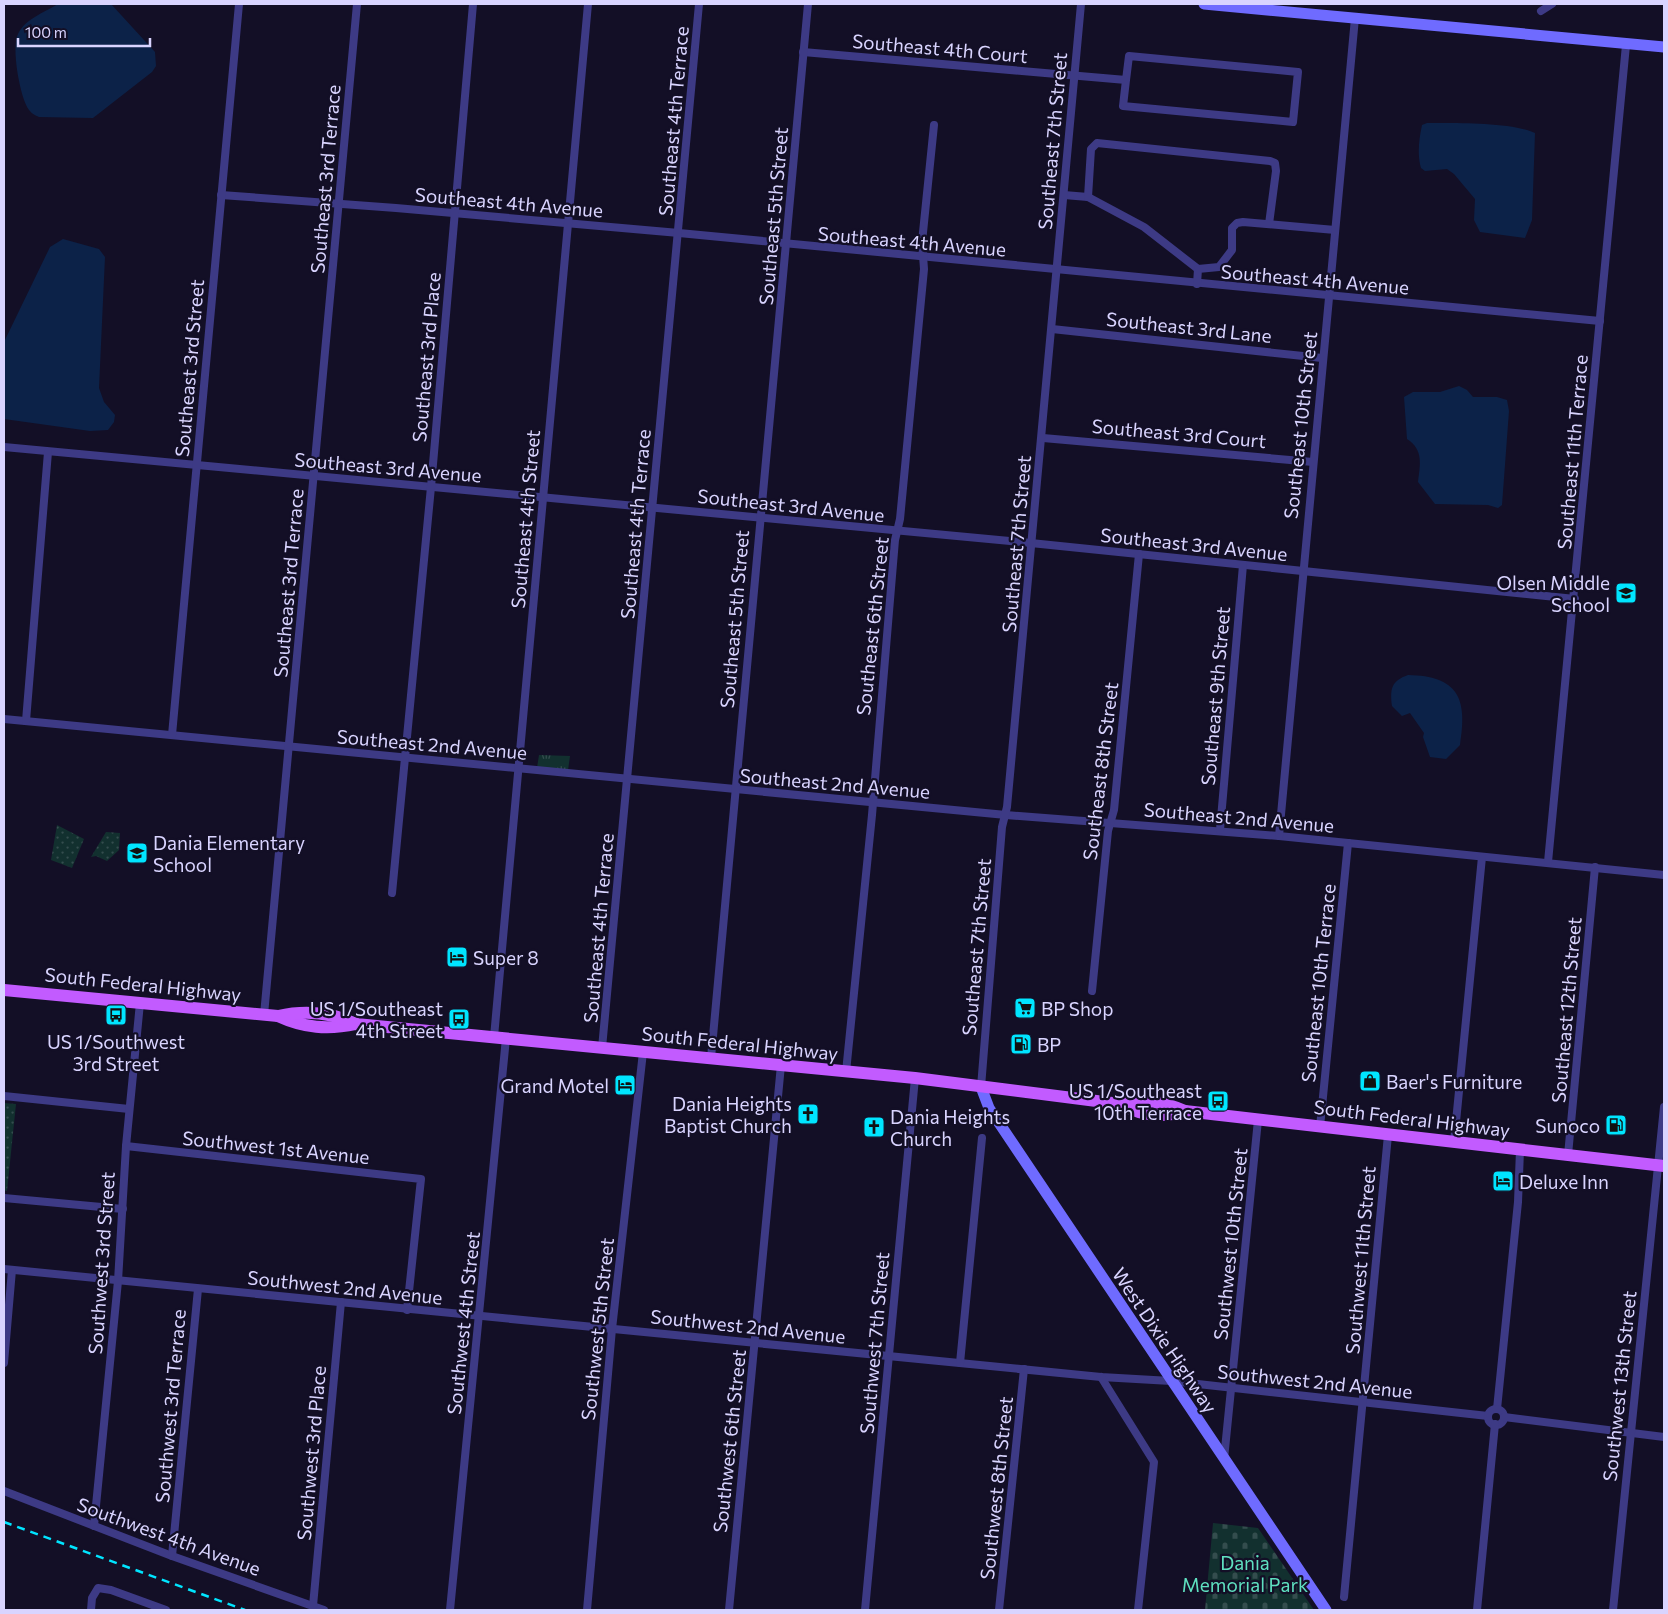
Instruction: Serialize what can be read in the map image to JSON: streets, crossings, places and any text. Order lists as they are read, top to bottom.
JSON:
{
  "streets": {
    "main road": ["South Federal Highway", "West Dixie Highway"],
    "street": [
      "Southeast 4th Court",
      "Southeast 4th Terrace",
      "Southeast 7th Street",
      "Southeast 3rd Terrace",
      "Southeast 4th Avenue",
      "Southeast 5th Street",
      "Southeast 3rd Lane",
      "Southeast 3rd Place",
      "Southeast 3rd Street",
      "Southeast 10th Street",
      "Southeast 3rd Court",
      "Southeast 11th Terrace",
      "Southeast 3rd Avenue",
      "Southeast 4th Street",
      "Southeast 6th Street",
      "Southeast 9th Street",
      "Southeast 2nd Avenue",
      "Southeast 8th Street",
      "Southeast 10th Terrace",
      "Southeast 12th Street",
      "Southwest 1st Avenue",
      "Southwest 10th Street",
      "Southwest 11th Street",
      "Southwest 3rd Street",
      "Southwest 2nd Avenue",
      "Southwest 4th Street",
      "Southwest 5th Street",
      "Southwest 7th Street",
      "Southwest 13th Street",
      "Southwest 3rd Terrace",
      "Southwest 6th Street",
      "Southwest 3rd Place",
      "Southwest 8th Street",
      "Southwest 4th Avenue"
    ]
  },
  "crossings": [
    ["Southeast 4th Court", "Southeast 7th Street"],
    ["Southeast 4th Court", "Southeast 5th Street"],
    ["Southeast 4th Terrace", "Southeast 4th Avenue"],
    ["Southeast 4th Terrace", "Southeast 3rd Avenue"],
    ["Southeast 4th Terrace", "Southeast 2nd Avenue"],
    ["Southeast 4th Terrace", "South Federal Highway"],
    ["Southeast 7th Street", "Southeast 4th Avenue"],
    ["Southeast 7th Street", "Southeast 3rd Lane"],
    ["Southeast 7th Street", "Southeast 3rd Court"],
    ["Southeast 7th Street", "Southeast 3rd Avenue"],
    ["Southeast 7th Street", "Southeast 2nd Avenue"],
    ["Southeast 7th Street", "South Federal Highway"],
    ["Southeast 7th Street", "West Dixie Highway"],
    ["Southeast 3rd Terrace", "Southeast 4th Avenue"],
    ["Southeast 3rd Terrace", "Southeast 3rd Avenue"],
    ["Southeast 3rd Terrace", "Southeast 2nd Avenue"],
    ["Southeast 3rd Terrace", "South Federal Highway"],
    ["Southeast 4th Avenue", "Southeast 5th Street"],
    ["Southeast 4th Avenue", "Southeast 3rd Place"],
    ["Southeast 4th Avenue", "Southeast 3rd Street"],
    ["Southeast 4th Avenue", "Southeast 10th Street"],
    ["Southeast 4th Avenue", "Southeast 11th Terrace"],
    ["Southeast 4th Avenue", "Southeast 4th Street"],
    ["Southeast 4th Avenue", "Southeast 6th Street"],
    ["Southeast 5th Street", "Southeast 3rd Avenue"],
    ["Southeast 5th Street", "Southeast 2nd Avenue"],
    ["Southeast 5th Street", "South Federal Highway"],
    ["Southeast 3rd Lane", "Southeast 10th Street"],
    ["Southeast 3rd Place", "Southeast 3rd Avenue"],
    ["Southeast 3rd Place", "Southeast 2nd Avenue"],
    ["Southeast 3rd Street", "Southeast 3rd Avenue"],
    ["Southeast 3rd Street", "Southeast 2nd Avenue"],
    ["Southeast 10th Street", "Southeast 3rd Court"],
    ["Southeast 10th Street", "Southeast 3rd Avenue"],
    ["Southeast 10th Street", "Southeast 2nd Avenue"],
    ["Southeast 11th Terrace", "Southeast 3rd Avenue"],
    ["Southeast 11th Terrace", "Southeast 2nd Avenue"],
    ["Southeast 3rd Avenue", "Southeast 4th Street"],
    ["Southeast 3rd Avenue", "Southeast 6th Street"],
    ["Southeast 3rd Avenue", "Southeast 9th Street"],
    ["Southeast 3rd Avenue", "Southeast 8th Street"],
    ["Southeast 4th Street", "Southeast 2nd Avenue"],
    ["Southeast 4th Street", "South Federal Highway"],
    ["Southeast 4th Street", "Southwest 4th Street"],
    ["Southeast 6th Street", "Southeast 2nd Avenue"],
    ["Southeast 6th Street", "South Federal Highway"],
    ["Southeast 9th Street", "Southeast 2nd Avenue"],
    ["Southeast 2nd Avenue", "Southeast 8th Street"],
    ["Southeast 2nd Avenue", "Southeast 10th Terrace"],
    ["Southeast 2nd Avenue", "Southeast 12th Street"],
    ["Southeast 10th Terrace", "South Federal Highway"],
    ["South Federal Highway", "Southeast 12th Street"],
    ["South Federal Highway", "Southwest 10th Street"],
    ["South Federal Highway", "Southwest 11th Street"],
    ["South Federal Highway", "Southwest 3rd Street"],
    ["South Federal Highway", "Southwest 4th Street"],
    ["South Federal Highway", "Southwest 5th Street"],
    ["South Federal Highway", "West Dixie Highway"],
    ["South Federal Highway", "Southwest 7th Street"],
    ["South Federal Highway", "Southwest 13th Street"],
    ["South Federal Highway", "Southwest 6th Street"],
    ["Southwest 1st Avenue", "Southwest 3rd Street"],
    ["Southwest 1st Avenue", "Southwest 2nd Avenue"],
    ["Southwest 10th Street", "Southwest 2nd Avenue"],
    ["Southwest 10th Street", "West Dixie Highway"],
    ["Southwest 11th Street", "Southwest 2nd Avenue"],
    ["Southwest 3rd Street", "Southwest 2nd Avenue"],
    ["Southwest 3rd Street", "Southwest 4th Avenue"],
    ["Southwest 2nd Avenue", "Southwest 4th Street"],
    ["Southwest 2nd Avenue", "Southwest 5th Street"],
    ["Southwest 2nd Avenue", "West Dixie Highway"],
    ["Southwest 2nd Avenue", "Southwest 7th Street"],
    ["Southwest 2nd Avenue", "Southwest 3rd Terrace"],
    ["Southwest 2nd Avenue", "Southwest 6th Street"],
    ["Southwest 2nd Avenue", "Southwest 3rd Place"],
    ["Southwest 2nd Avenue", "Southwest 8th Street"],
    ["Southwest 3rd Terrace", "Southwest 4th Avenue"],
    ["Southwest 3rd Place", "Southwest 4th Avenue"]
  ],
  "parks": ["Dania Memorial Park"],
  "places": {
    "school or university": ["Olsen Middle School", "Dania Elementary School"],
    "hotel": ["Super 8", "Grand Motel", "Deluxe Inn"],
    "supermarket": ["BP Shop"],
    "bus stop": ["US 1/Southwest 3rd Street", "US 1/Southeast 4th Street", "US 1/Southeast 10th Terrace"],
    "fuel station": ["BP", "Sunoco"],
    "shop": ["Baer's Furniture"],
    "church": ["Dania Heights Baptist Church", "Dania Heights Church"]
  },
  "scale_bar": "100 m"
}
